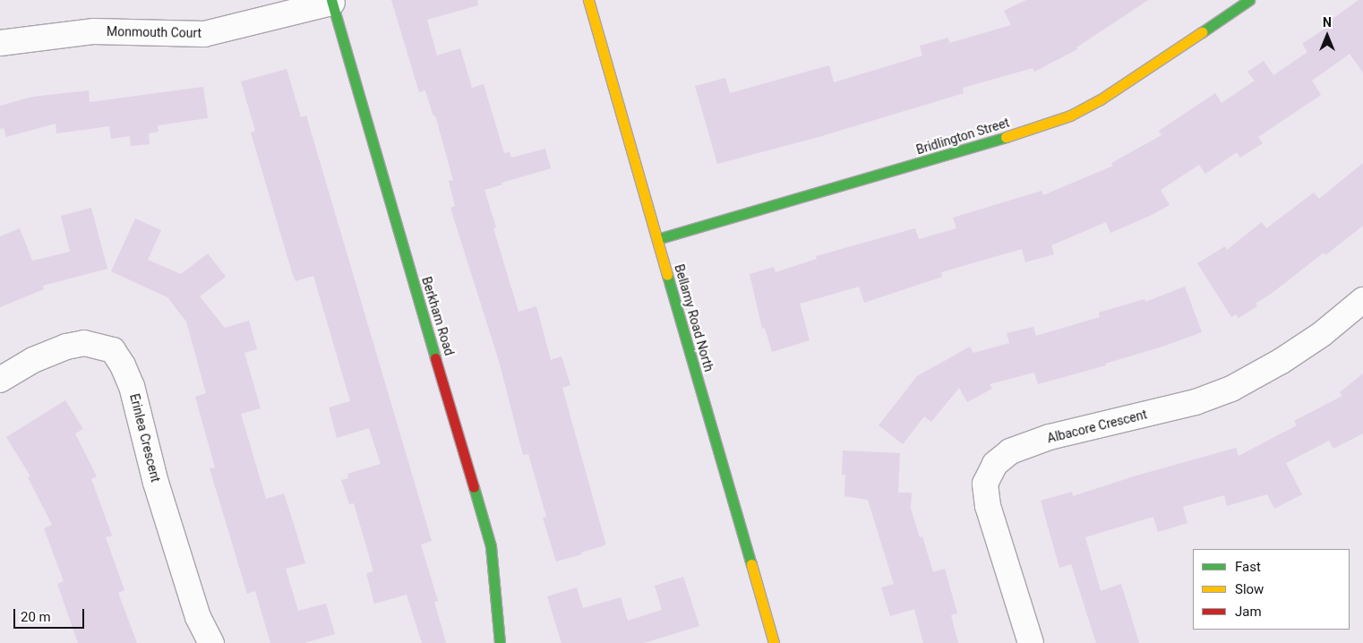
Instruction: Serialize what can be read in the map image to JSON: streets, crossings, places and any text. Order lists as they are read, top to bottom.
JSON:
{
  "streets": {
    "street": [
      "Monmouth Court",
      "Bridlington Street",
      "Berkham Road",
      "Bellamy Road North",
      "Albacore Crescent",
      "Erinlea Crescent"
    ]
  },
  "crossings": [
    ["Monmouth Court", "Berkham Road"],
    ["Bridlington Street", "Bellamy Road North"]
  ],
  "legend": ["Fast", "Slow", "Jam"],
  "scale_bar": "20 m",
  "north": "top"
}
